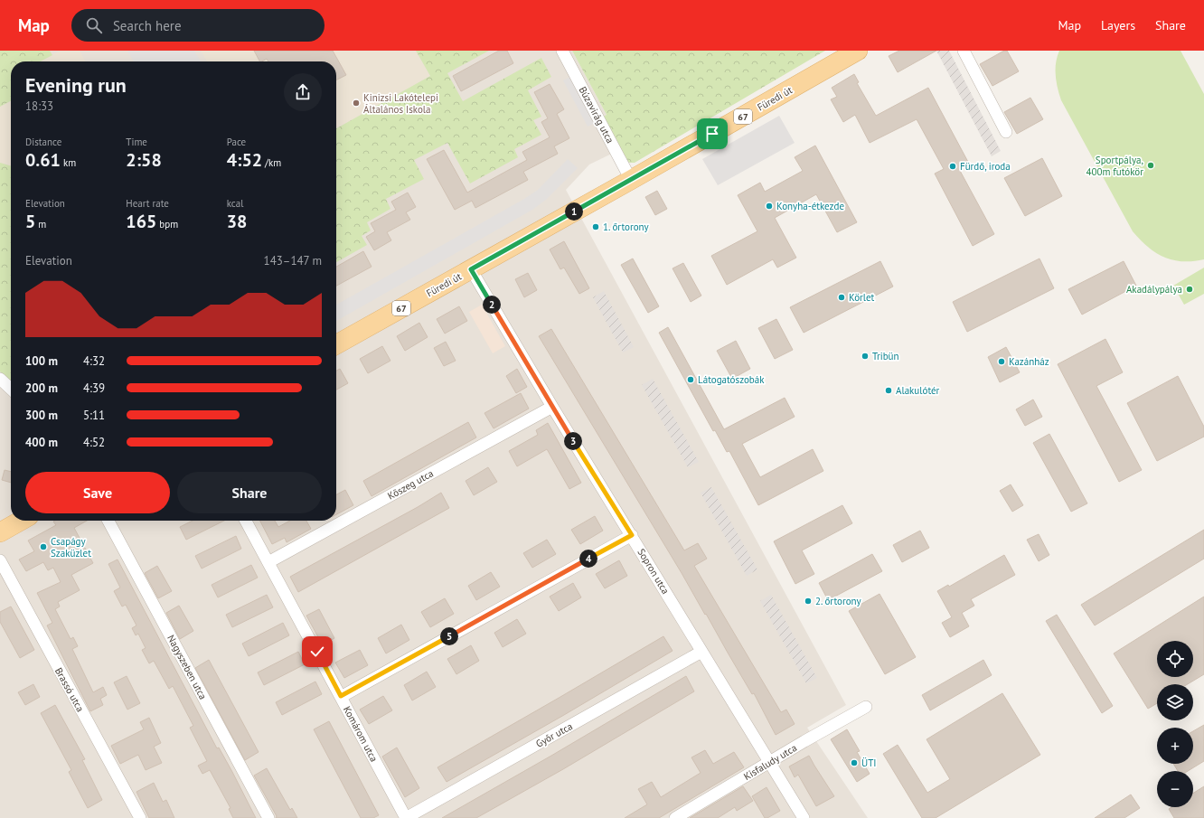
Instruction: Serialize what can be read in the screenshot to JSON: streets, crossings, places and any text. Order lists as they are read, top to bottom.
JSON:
{
  "streets": {
    "main road": ["Füredi út", "67"],
    "street": [
      "Búzavirág utca",
      "Kőszeg utca",
      "Sopron utca",
      "Nagyszeben utca",
      "Brassó utca",
      "Komárom utca",
      "Győr utca",
      "Kisfaludy utca"
    ]
  },
  "crossings": [
    ["Füredi út", "Búzavirág utca"],
    ["Füredi út", "Sopron utca"],
    ["Kőszeg utca", "Sopron utca"],
    ["Kőszeg utca", "Komárom utca"],
    ["Sopron utca", "Győr utca"],
    ["Sopron utca", "Kisfaludy utca"],
    ["Komárom utca", "Győr utca"]
  ],
  "places": [
    "Kinizsi Lakótelepi Általános Iskola",
    "Sportpálya, 400m futókör",
    "Fürdő, iroda",
    "Konyha-étkezde",
    "1. őrtorony",
    "Akadálypálya",
    "Körlet",
    "Tribün",
    "Kazánház",
    "Látogatószobák",
    "Alakulótér",
    "Csapágy Szaküzlet",
    "2. őrtorony",
    "ÜTI"
  ],
  "page": {
    "header": "Map",
    "search": "Search here",
    "nav": ["Map", "Layers", "Share"],
    "heading": ["Evening run", "18:33"],
    "stats": [
      ["Distance", "0.61 km"],
      ["Time", "2:58"],
      ["Pace", "4:52 /km"],
      ["Elevation", "5 m"],
      ["Heart rate", "165 bpm"],
      ["kcal", "38"]
    ],
    "pins": [
      "1",
      "2",
      "3",
      "4",
      "5"
    ],
    "chart": ["Elevation", "143–147 m"],
    "list": [
      {
        "name": "100 m",
        "note": "4:32"
      },
      {
        "name": "200 m",
        "note": "4:39"
      },
      {
        "name": "300 m",
        "note": "5:11"
      },
      {
        "name": "400 m",
        "note": "4:52"
      }
    ],
    "buttons": ["Save", "Share"],
    "map_buttons": ["+", "−"]
  }
}
